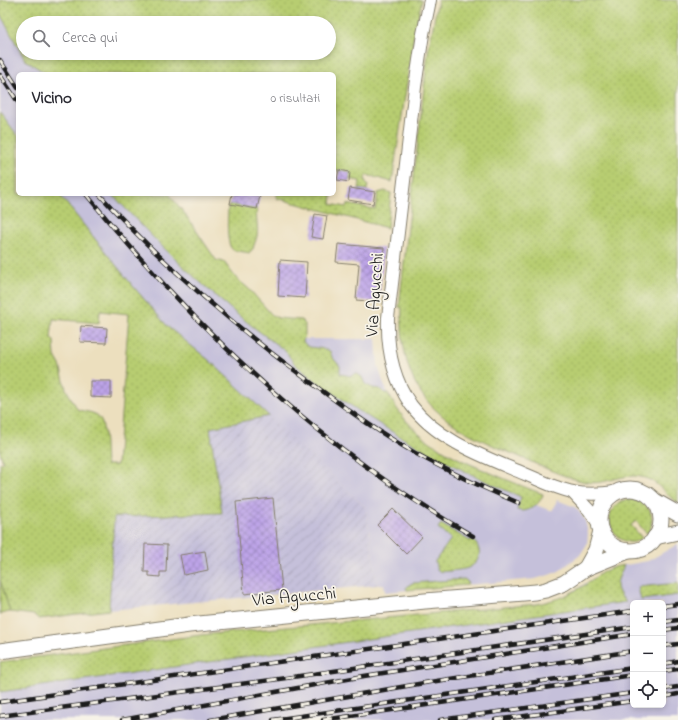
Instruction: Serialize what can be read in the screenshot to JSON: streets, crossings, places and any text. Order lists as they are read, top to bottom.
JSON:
{
  "streets": {
    "street": ["Via Agucchi"]
  },
  "page": {
    "search": "Cerca qui",
    "heading": ["Vicino", "0 risultati"],
    "map_buttons": ["+", "−"]
  }
}
